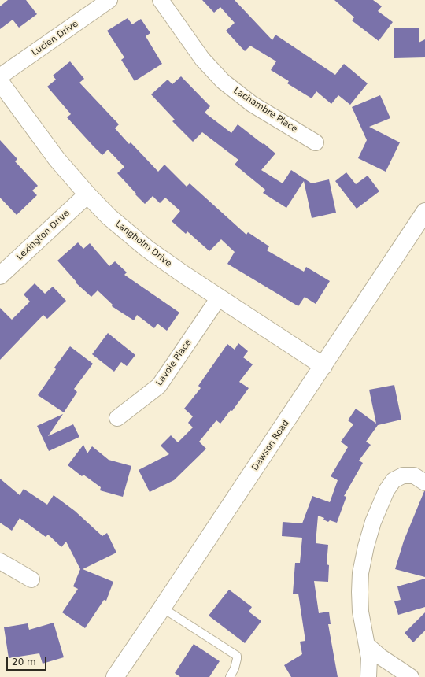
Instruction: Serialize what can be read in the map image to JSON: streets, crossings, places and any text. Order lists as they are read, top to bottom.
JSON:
{
  "streets": {
    "main road": ["Lexington Drive", "Langholm Drive", "Dawson Road"],
    "street": ["Lucien Drive", "Lachambre Place", "Lavoie Place"]
  },
  "crossings": [
    ["Lexington Drive", "Langholm Drive"],
    ["Langholm Drive", "Lavoie Place"],
    ["Langholm Drive", "Dawson Road"]
  ],
  "scale_bar": "20 m"
}
